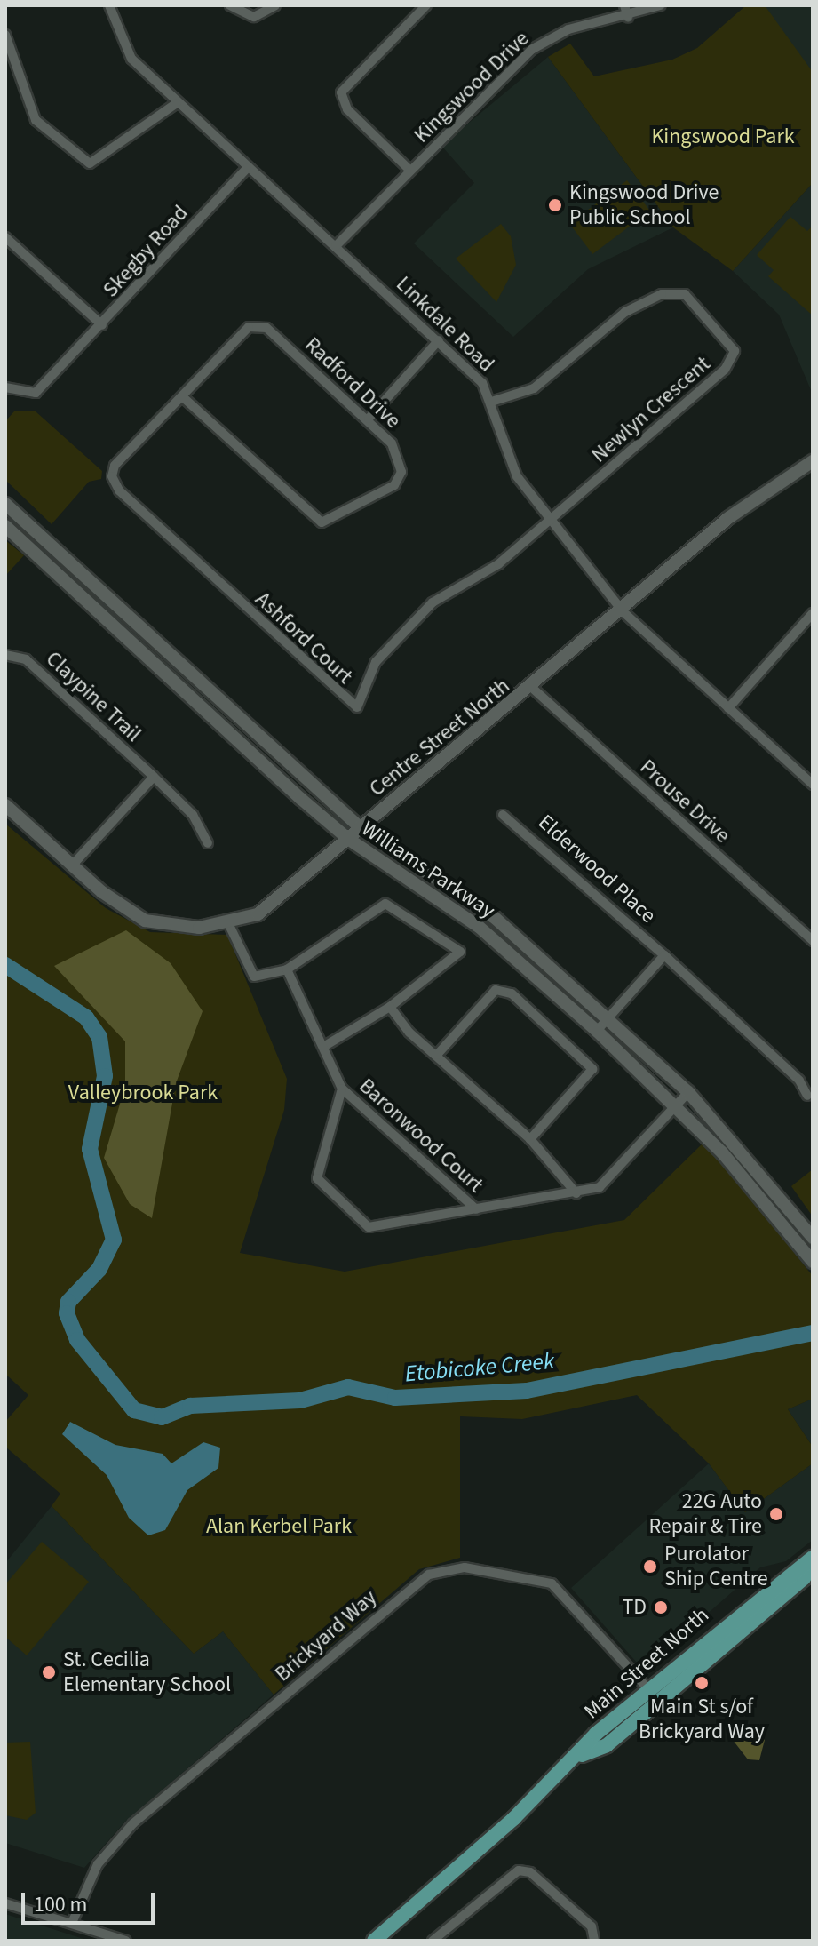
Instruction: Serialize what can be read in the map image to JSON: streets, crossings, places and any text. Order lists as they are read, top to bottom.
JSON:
{
  "streets": {
    "main road": ["Centre Street North", "Williams Parkway", "Main Street North"],
    "street": [
      "Kingswood Drive",
      "Skegby Road",
      "Linkdale Road",
      "Radford Drive",
      "Newlyn Crescent",
      "Ashford Court",
      "Claypine Trail",
      "Prouse Drive",
      "Elderwood Place",
      "Baronwood Court",
      "Brickyard Way"
    ]
  },
  "crossings": [
    ["Kingswood Drive", "Linkdale Road"],
    ["Skegby Road", "Linkdale Road"],
    ["Linkdale Road", "Newlyn Crescent"],
    ["Linkdale Road", "Ashford Court"],
    ["Linkdale Road", "Centre Street North"],
    ["Radford Drive", "Ashford Court"],
    ["Newlyn Crescent", "Ashford Court"],
    ["Centre Street North", "Prouse Drive"],
    ["Centre Street North", "Williams Parkway"],
    ["Williams Parkway", "Baronwood Court"],
    ["Brickyard Way", "Main Street North"]
  ],
  "water": ["Etobicoke Creek"],
  "parks": ["Kingswood Park", "Valleybrook Park", "Alan Kerbel Park"],
  "places": [
    "Kingswood Drive Public School",
    "22G Auto Repair & Tire",
    "Purolator Ship Centre",
    "TD",
    "St. Cecilia Elementary School",
    "Main St s/of Brickyard Way"
  ],
  "scale_bar": "100 m"
}
